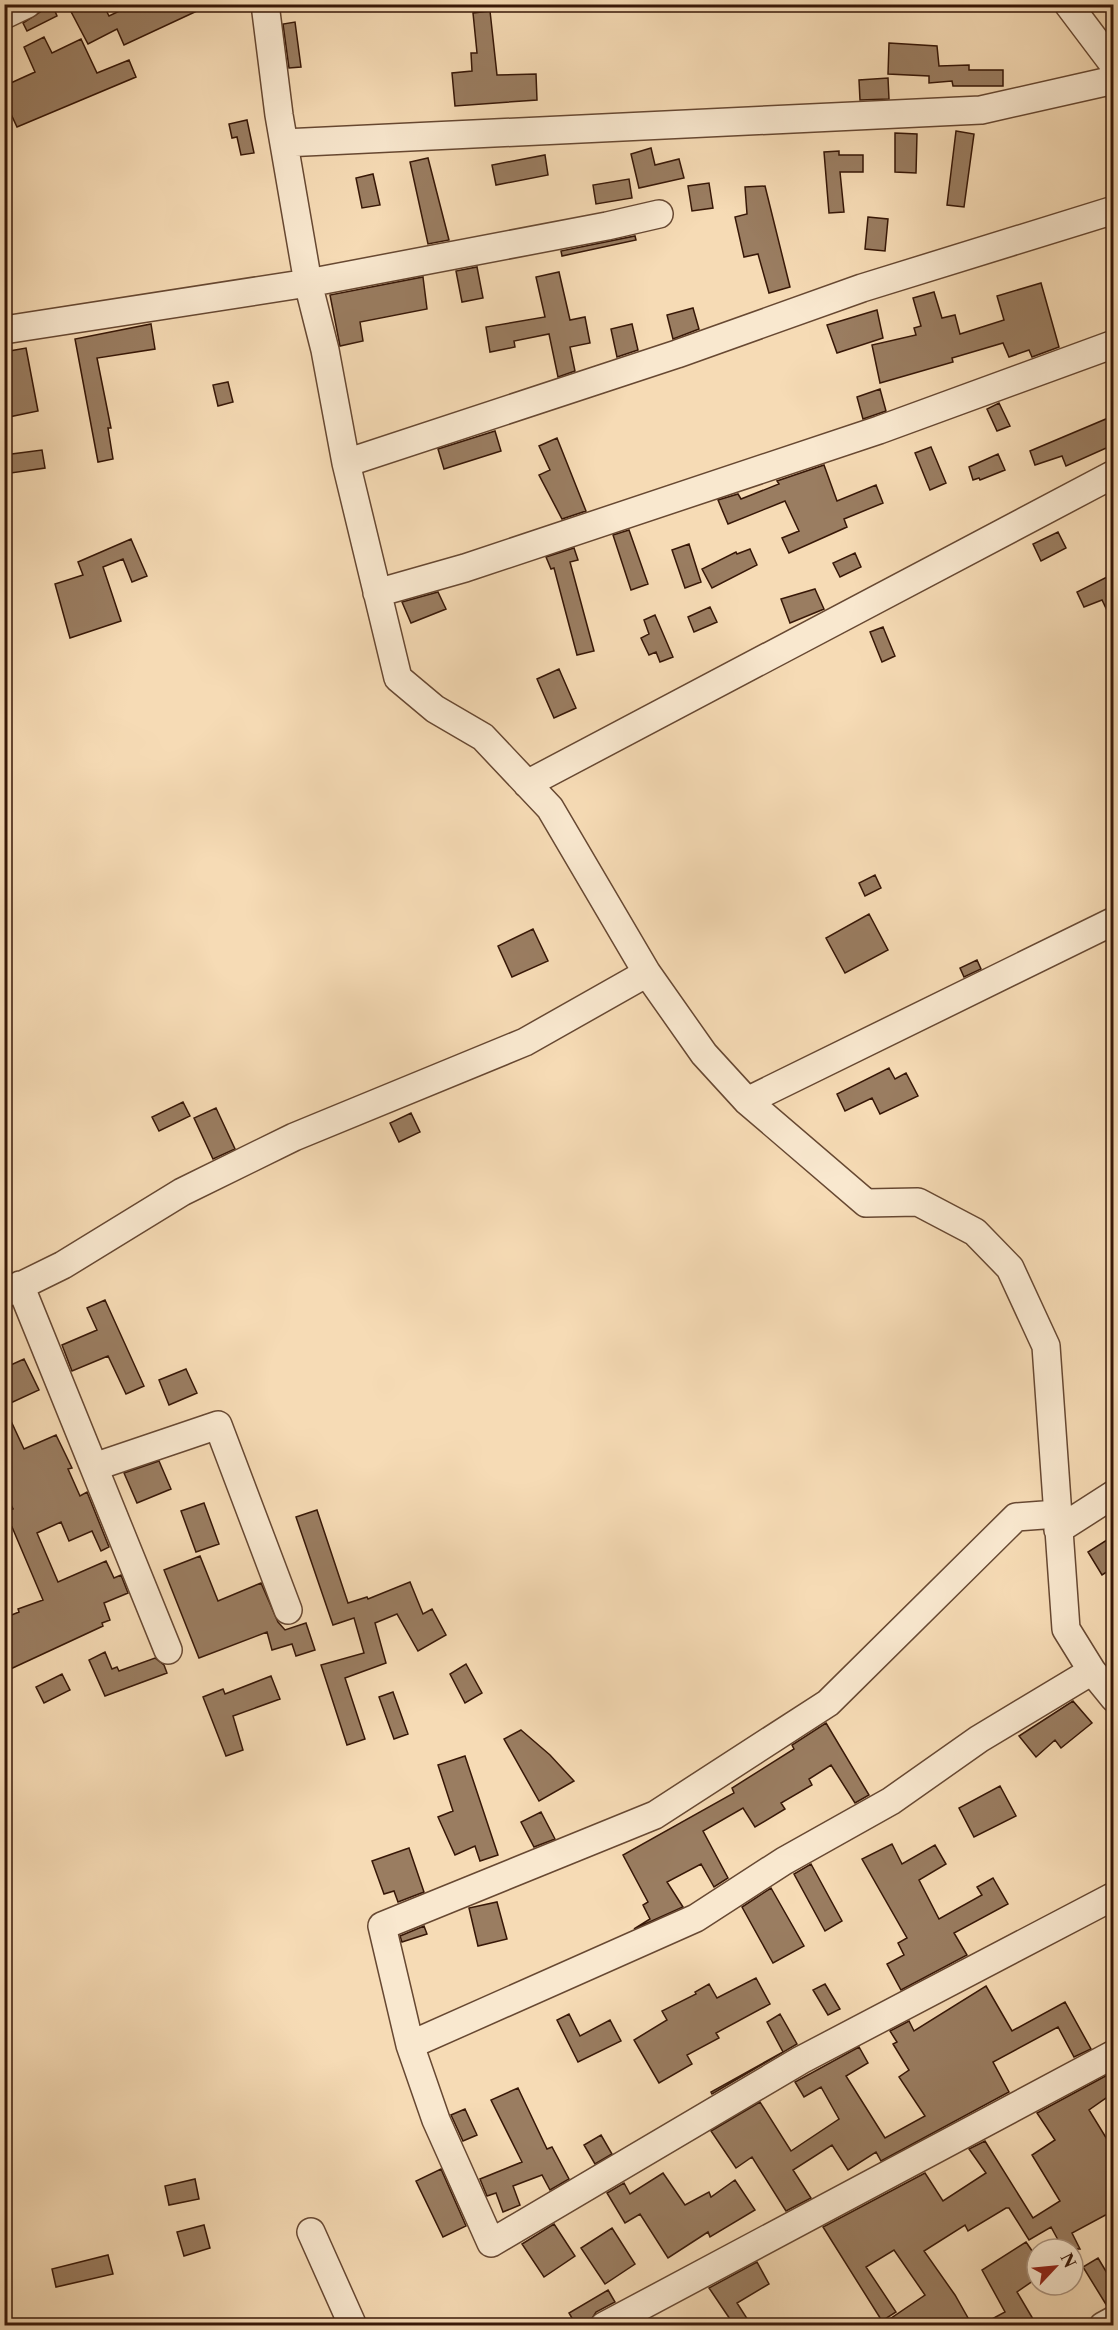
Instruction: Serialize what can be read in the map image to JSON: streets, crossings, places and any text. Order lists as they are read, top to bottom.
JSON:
{
  "north": "top right"
}
